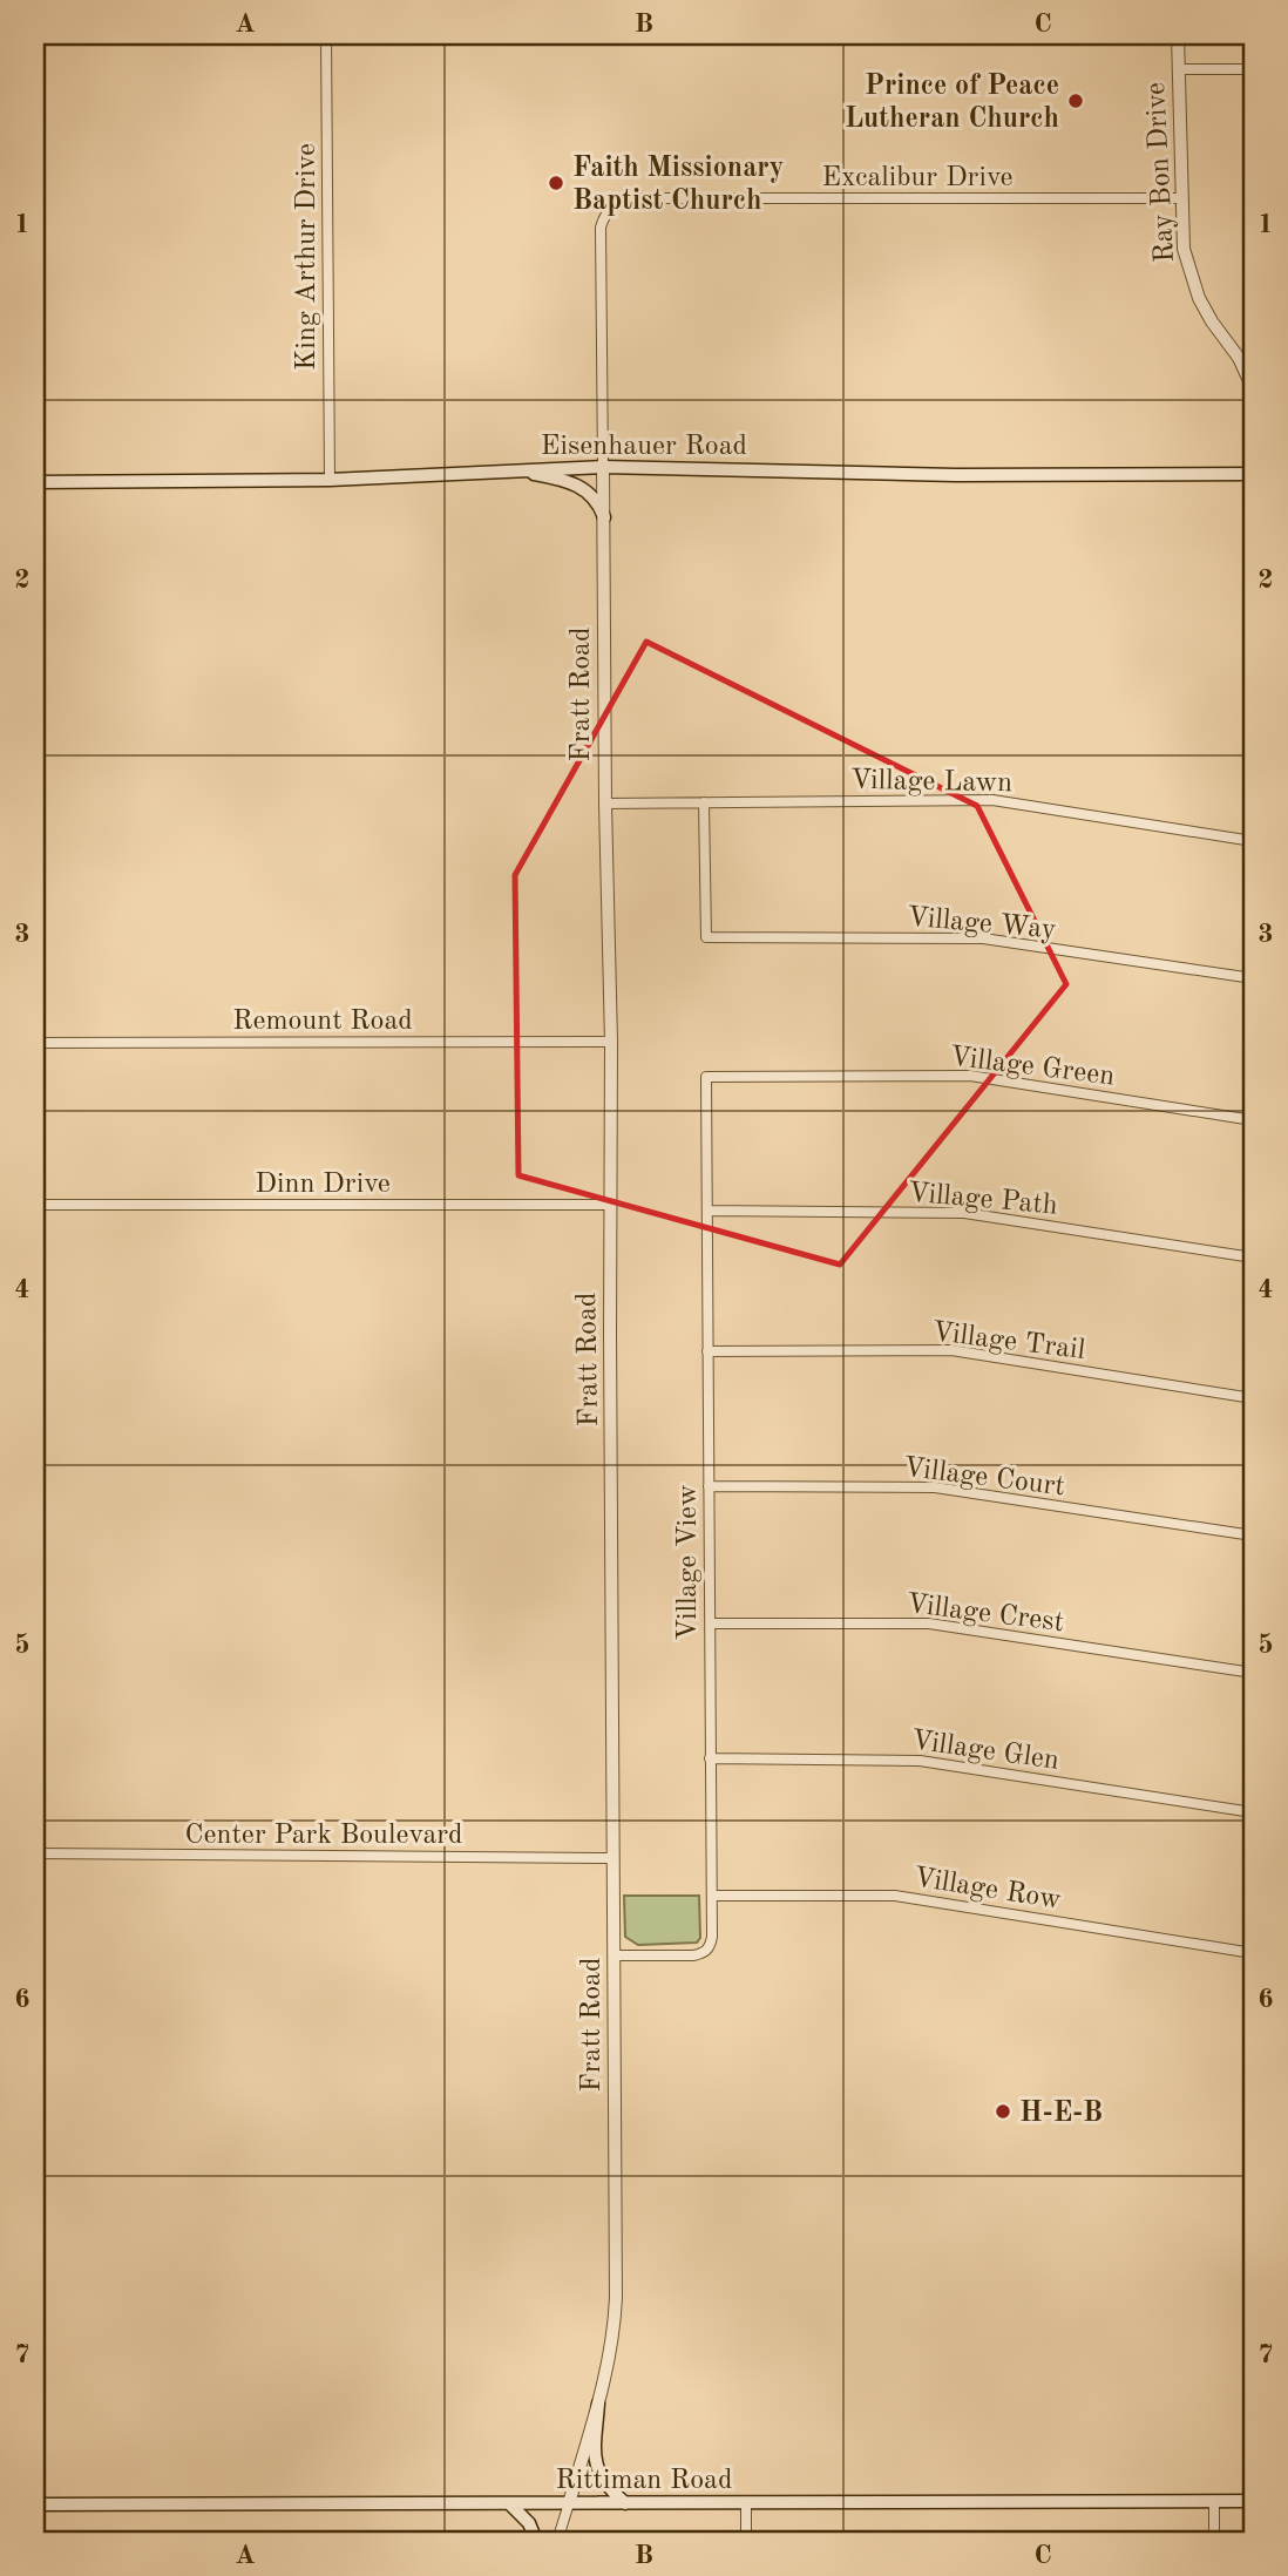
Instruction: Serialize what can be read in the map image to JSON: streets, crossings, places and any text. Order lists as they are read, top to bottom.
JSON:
{
  "streets": {
    "main road": ["Eisenhauer Road", "Rittiman Road"],
    "street": [
      "Ray Bon Drive",
      "Excalibur Drive",
      "King Arthur Drive",
      "Fratt Road",
      "Village Lawn",
      "Village Way",
      "Remount Road",
      "Village Green",
      "Dinn Drive",
      "Village Path",
      "Village Trail",
      "Village Court",
      "Village View",
      "Village Crest",
      "Village Glen",
      "Center Park Boulevard",
      "Village Row"
    ]
  },
  "crossings": [
    ["Ray Bon Drive", "Excalibur Drive"],
    ["Excalibur Drive", "Fratt Road"],
    ["King Arthur Drive", "Eisenhauer Road"],
    ["Eisenhauer Road", "Fratt Road"],
    ["Fratt Road", "Village Lawn"],
    ["Fratt Road", "Remount Road"],
    ["Fratt Road", "Dinn Drive"],
    ["Fratt Road", "Village View"],
    ["Fratt Road", "Center Park Boulevard"],
    ["Fratt Road", "Rittiman Road"],
    ["Village Lawn", "Village Way"],
    ["Village Green", "Village View"],
    ["Village Path", "Village View"],
    ["Village Trail", "Village View"],
    ["Village Court", "Village View"],
    ["Village View", "Village Crest"],
    ["Village View", "Village Glen"],
    ["Village View", "Village Row"]
  ],
  "places": ["Prince of Peace Lutheran Church", "Faith Missionary Baptist Church", "H-E-B"],
  "grid": {
    "columns": ["A", "B", "C"],
    "rows": [
      "1",
      "2",
      "3",
      "4",
      "5",
      "6",
      "7"
    ]
  }
}
